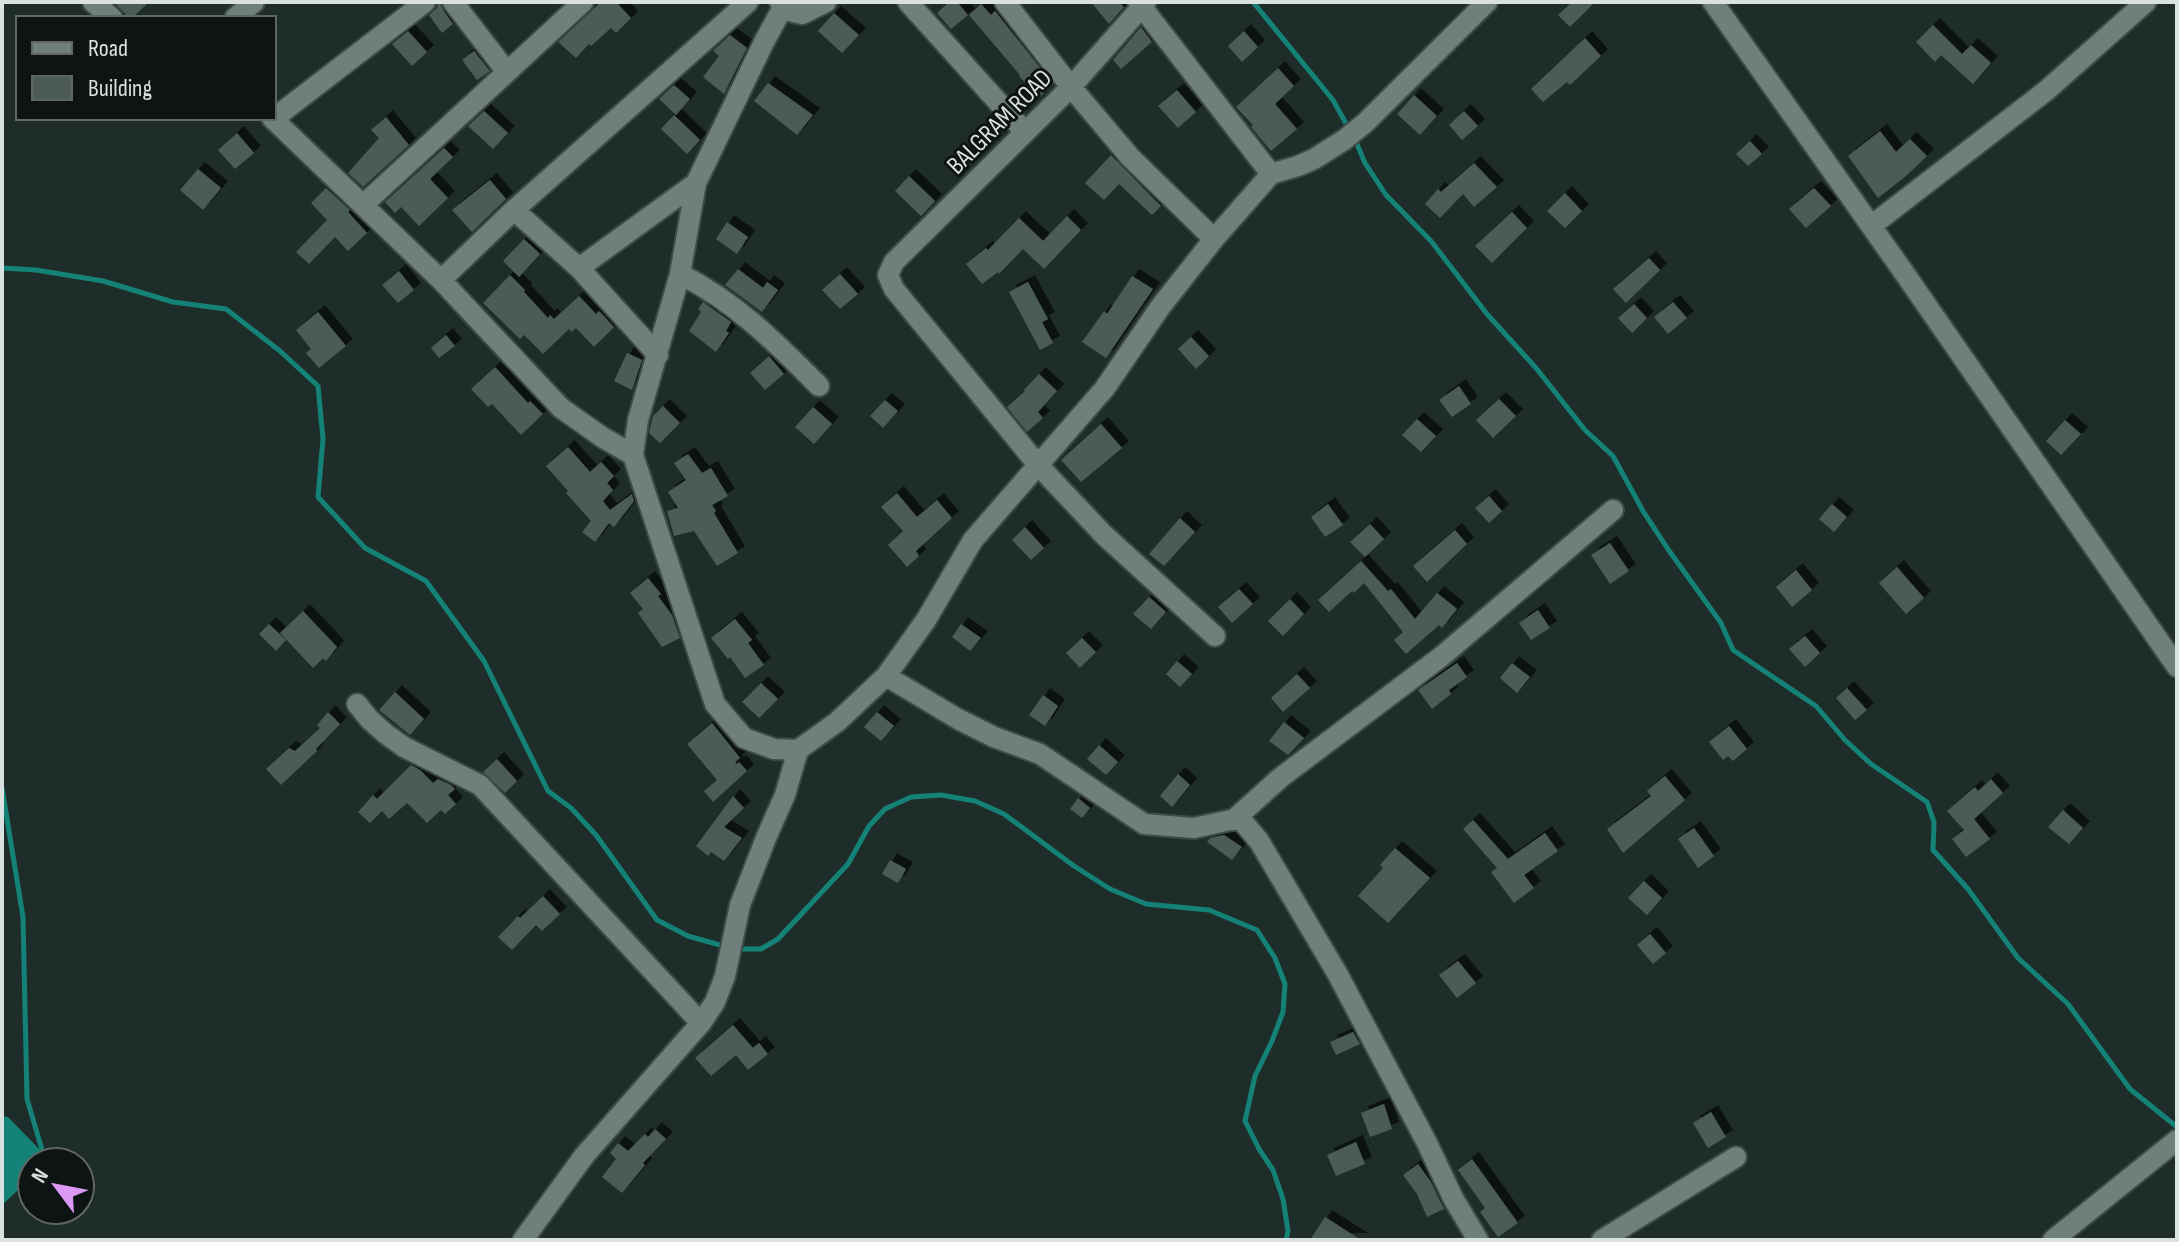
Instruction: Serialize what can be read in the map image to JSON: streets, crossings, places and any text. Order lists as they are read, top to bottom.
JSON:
{
  "streets": {
    "street": ["BALGRAM ROAD"]
  },
  "legend": ["Road", "Building"],
  "north": "top left"
}
